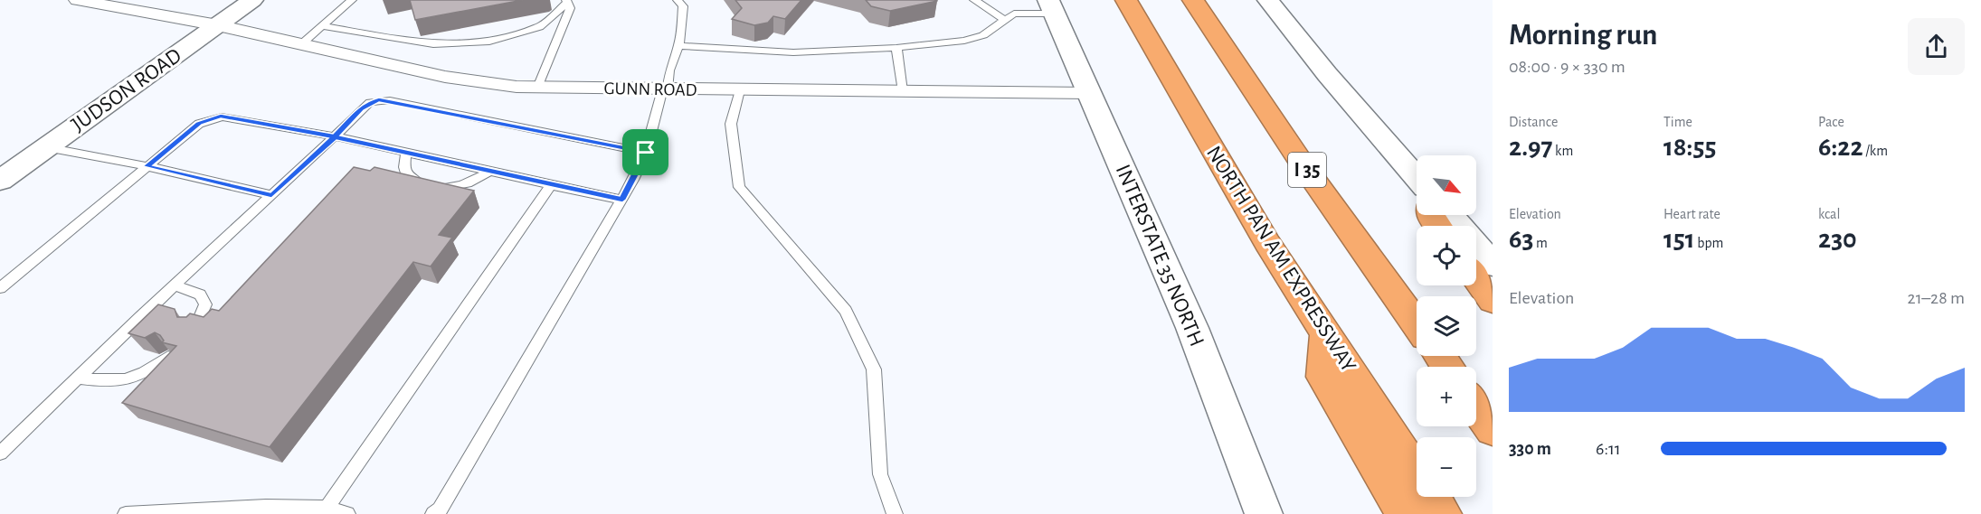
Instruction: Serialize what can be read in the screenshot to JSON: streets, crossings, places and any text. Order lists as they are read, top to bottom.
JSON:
{
  "streets": {
    "highway": ["I 35", "NORTH PAN AM EXPRESSWAY"],
    "main road": ["JUDSON ROAD", "INTERSTATE 35 NORTH"],
    "street": ["GUNN ROAD"]
  },
  "crossings": [
    ["GUNN ROAD", "JUDSON ROAD"],
    ["GUNN ROAD", "INTERSTATE 35 NORTH"]
  ],
  "north": "bottom right",
  "page": {
    "heading": ["Morning run", "08:00 · 9 × 330 m"],
    "stats": [
      ["Distance", "2.97 km"],
      ["Time", "18:55"],
      ["Pace", "6:22 /km"],
      ["Elevation", "63 m"],
      ["Heart rate", "151 bpm"],
      ["kcal", "230"]
    ],
    "map_buttons": ["+", "−"],
    "chart": ["Elevation", "21–28 m"],
    "list": [
      {
        "name": "330 m",
        "note": "6:11"
      }
    ]
  }
}
